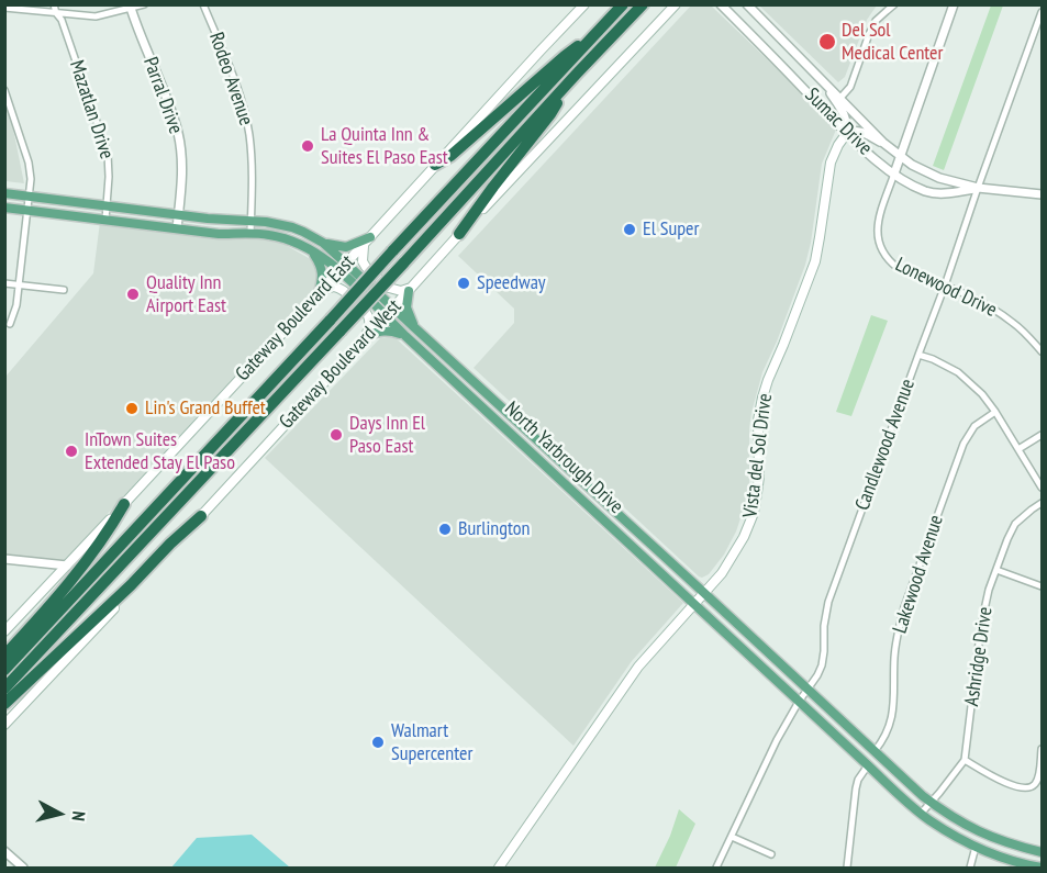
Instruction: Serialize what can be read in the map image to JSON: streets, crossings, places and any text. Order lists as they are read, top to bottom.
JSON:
{
  "streets": {
    "main road": [
      "Gateway Boulevard East",
      "Gateway Boulevard West",
      "Vista del Sol Drive",
      "North Yarbrough Drive"
    ],
    "street": [
      "Rodeo Avenue",
      "Parral Drive",
      "Mazatlan Drive",
      "Sumac Drive",
      "Lonewood Drive",
      "Candlewood Avenue",
      "Lakewood Avenue",
      "Ashridge Drive"
    ]
  },
  "crossings": [
    ["Rodeo Avenue", "North Yarbrough Drive"],
    ["Parral Drive", "North Yarbrough Drive"],
    ["Mazatlan Drive", "North Yarbrough Drive"],
    ["Sumac Drive", "Lonewood Drive"],
    ["Sumac Drive", "Candlewood Avenue"],
    ["Sumac Drive", "Vista del Sol Drive"],
    ["Lonewood Drive", "Candlewood Avenue"],
    ["Gateway Boulevard East", "North Yarbrough Drive"],
    ["Gateway Boulevard West", "North Yarbrough Drive"],
    ["Candlewood Avenue", "North Yarbrough Drive"],
    ["Vista del Sol Drive", "North Yarbrough Drive"],
    ["North Yarbrough Drive", "Lakewood Avenue"]
  ],
  "places": [
    "Del Sol Medical Center",
    "La Quinta Inn & Suites El Paso East",
    "El Super",
    "Speedway",
    "Quality Inn Airport East",
    "Lin's Grand Buffet",
    "Days Inn El Paso East",
    "InTown Suites Extended Stay El Paso",
    "Burlington",
    "Walmart Supercenter"
  ],
  "north": "right"
}
